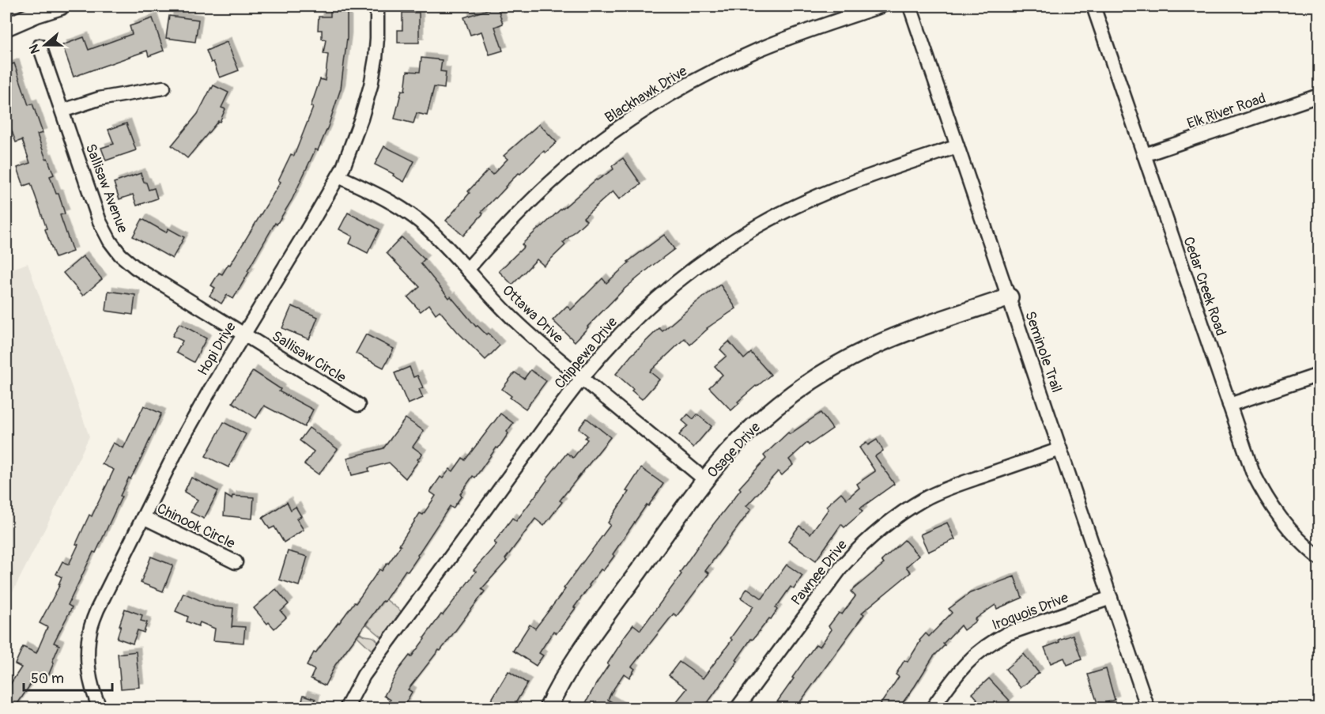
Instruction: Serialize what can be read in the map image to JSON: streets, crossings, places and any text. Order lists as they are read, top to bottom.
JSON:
{
  "streets": {
    "street": [
      "Blackhawk Drive",
      "Elk River Road",
      "Sallisaw Avenue",
      "Cedar Creek Road",
      "Ottawa Drive",
      "Hopi Drive",
      "Seminole Trail",
      "Chippewa Drive",
      "Sallisaw Circle",
      "Osage Drive",
      "Chinook Circle",
      "Pawnee Drive",
      "Iroquois Drive"
    ]
  },
  "crossings": [
    ["Blackhawk Drive", "Ottawa Drive"],
    ["Elk River Road", "Cedar Creek Road"],
    ["Sallisaw Avenue", "Hopi Drive"],
    ["Sallisaw Avenue", "Sallisaw Circle"],
    ["Ottawa Drive", "Hopi Drive"],
    ["Ottawa Drive", "Chippewa Drive"],
    ["Ottawa Drive", "Osage Drive"],
    ["Hopi Drive", "Sallisaw Circle"],
    ["Hopi Drive", "Chinook Circle"],
    ["Seminole Trail", "Chippewa Drive"],
    ["Seminole Trail", "Osage Drive"],
    ["Seminole Trail", "Pawnee Drive"],
    ["Seminole Trail", "Iroquois Drive"]
  ],
  "scale_bar": "50 m",
  "north": "left"
}
